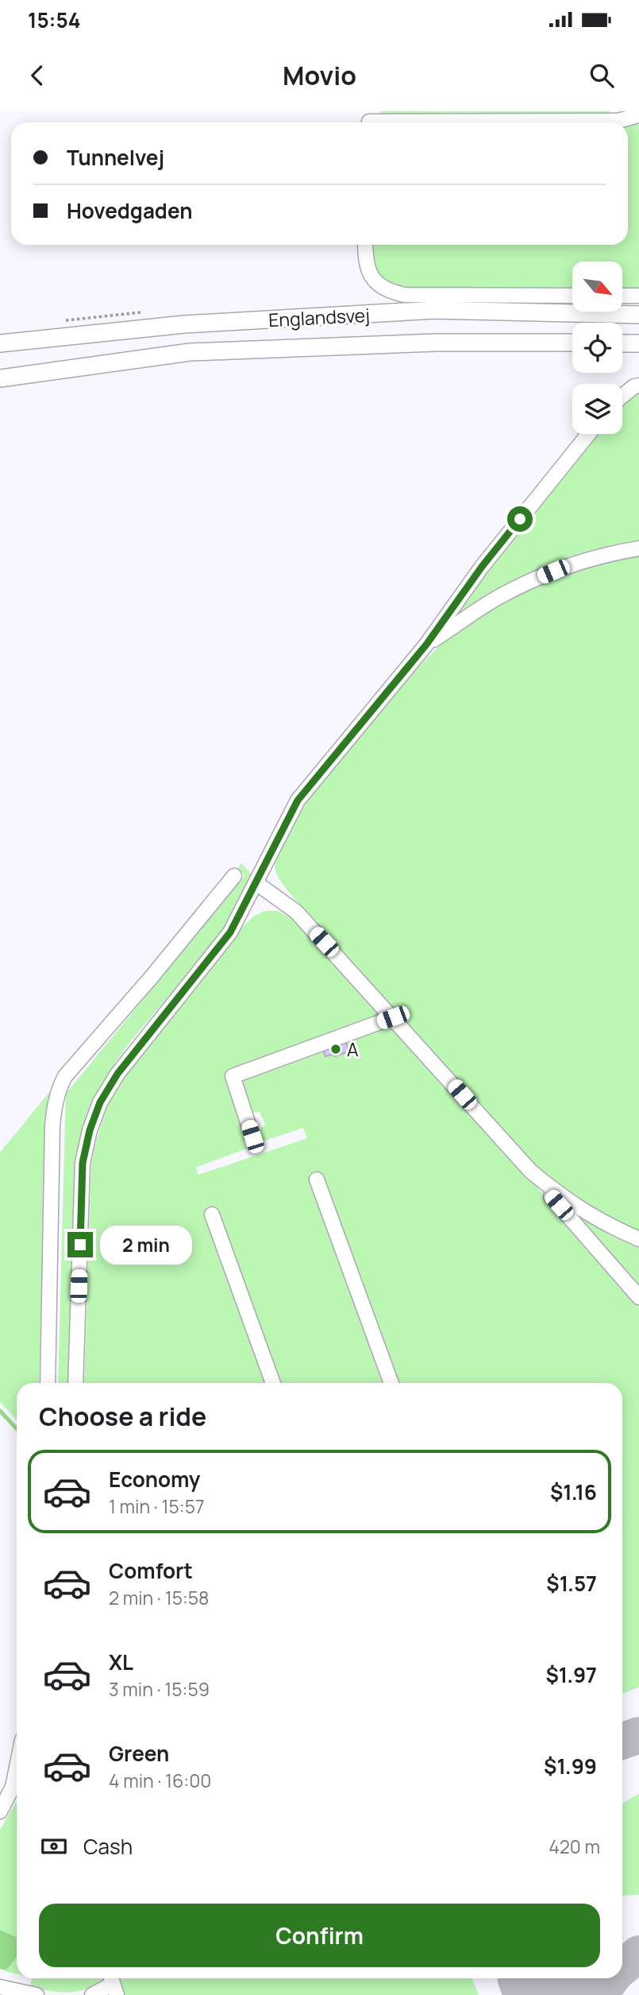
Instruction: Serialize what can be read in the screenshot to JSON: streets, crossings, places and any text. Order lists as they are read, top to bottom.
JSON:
{
  "streets": {
    "main road": ["Englandsvej"]
  },
  "places": ["A"],
  "north": "bottom right",
  "page": {
    "status": "15:54",
    "header": "Movio",
    "banner": ["Tunnelvej", "Hovedgaden"],
    "bubble": "2 min",
    "heading": "Choose a ride",
    "list": [
      {
        "name": "Economy",
        "note": "1 min · 15:57",
        "value": "$1.16"
      },
      {
        "name": "Comfort",
        "note": "2 min · 15:58",
        "value": "$1.57"
      },
      {
        "name": "XL",
        "note": "3 min · 15:59",
        "value": "$1.97"
      },
      {
        "name": "Green",
        "note": "4 min · 16:00",
        "value": "$1.99"
      }
    ],
    "pay": ["Cash", "420 m"],
    "buttons": "Confirm"
  }
}
